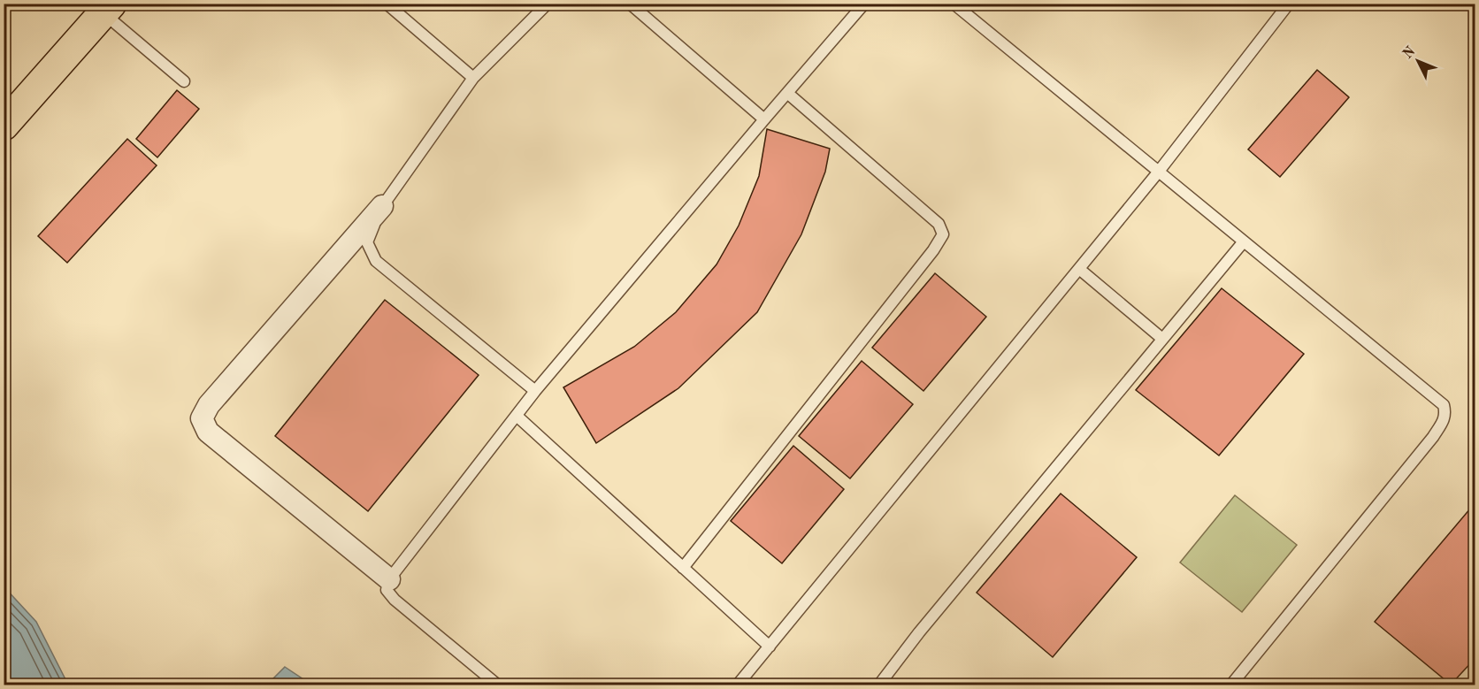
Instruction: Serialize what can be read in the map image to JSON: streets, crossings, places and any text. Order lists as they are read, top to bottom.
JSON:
{
  "north": "top left"
}
